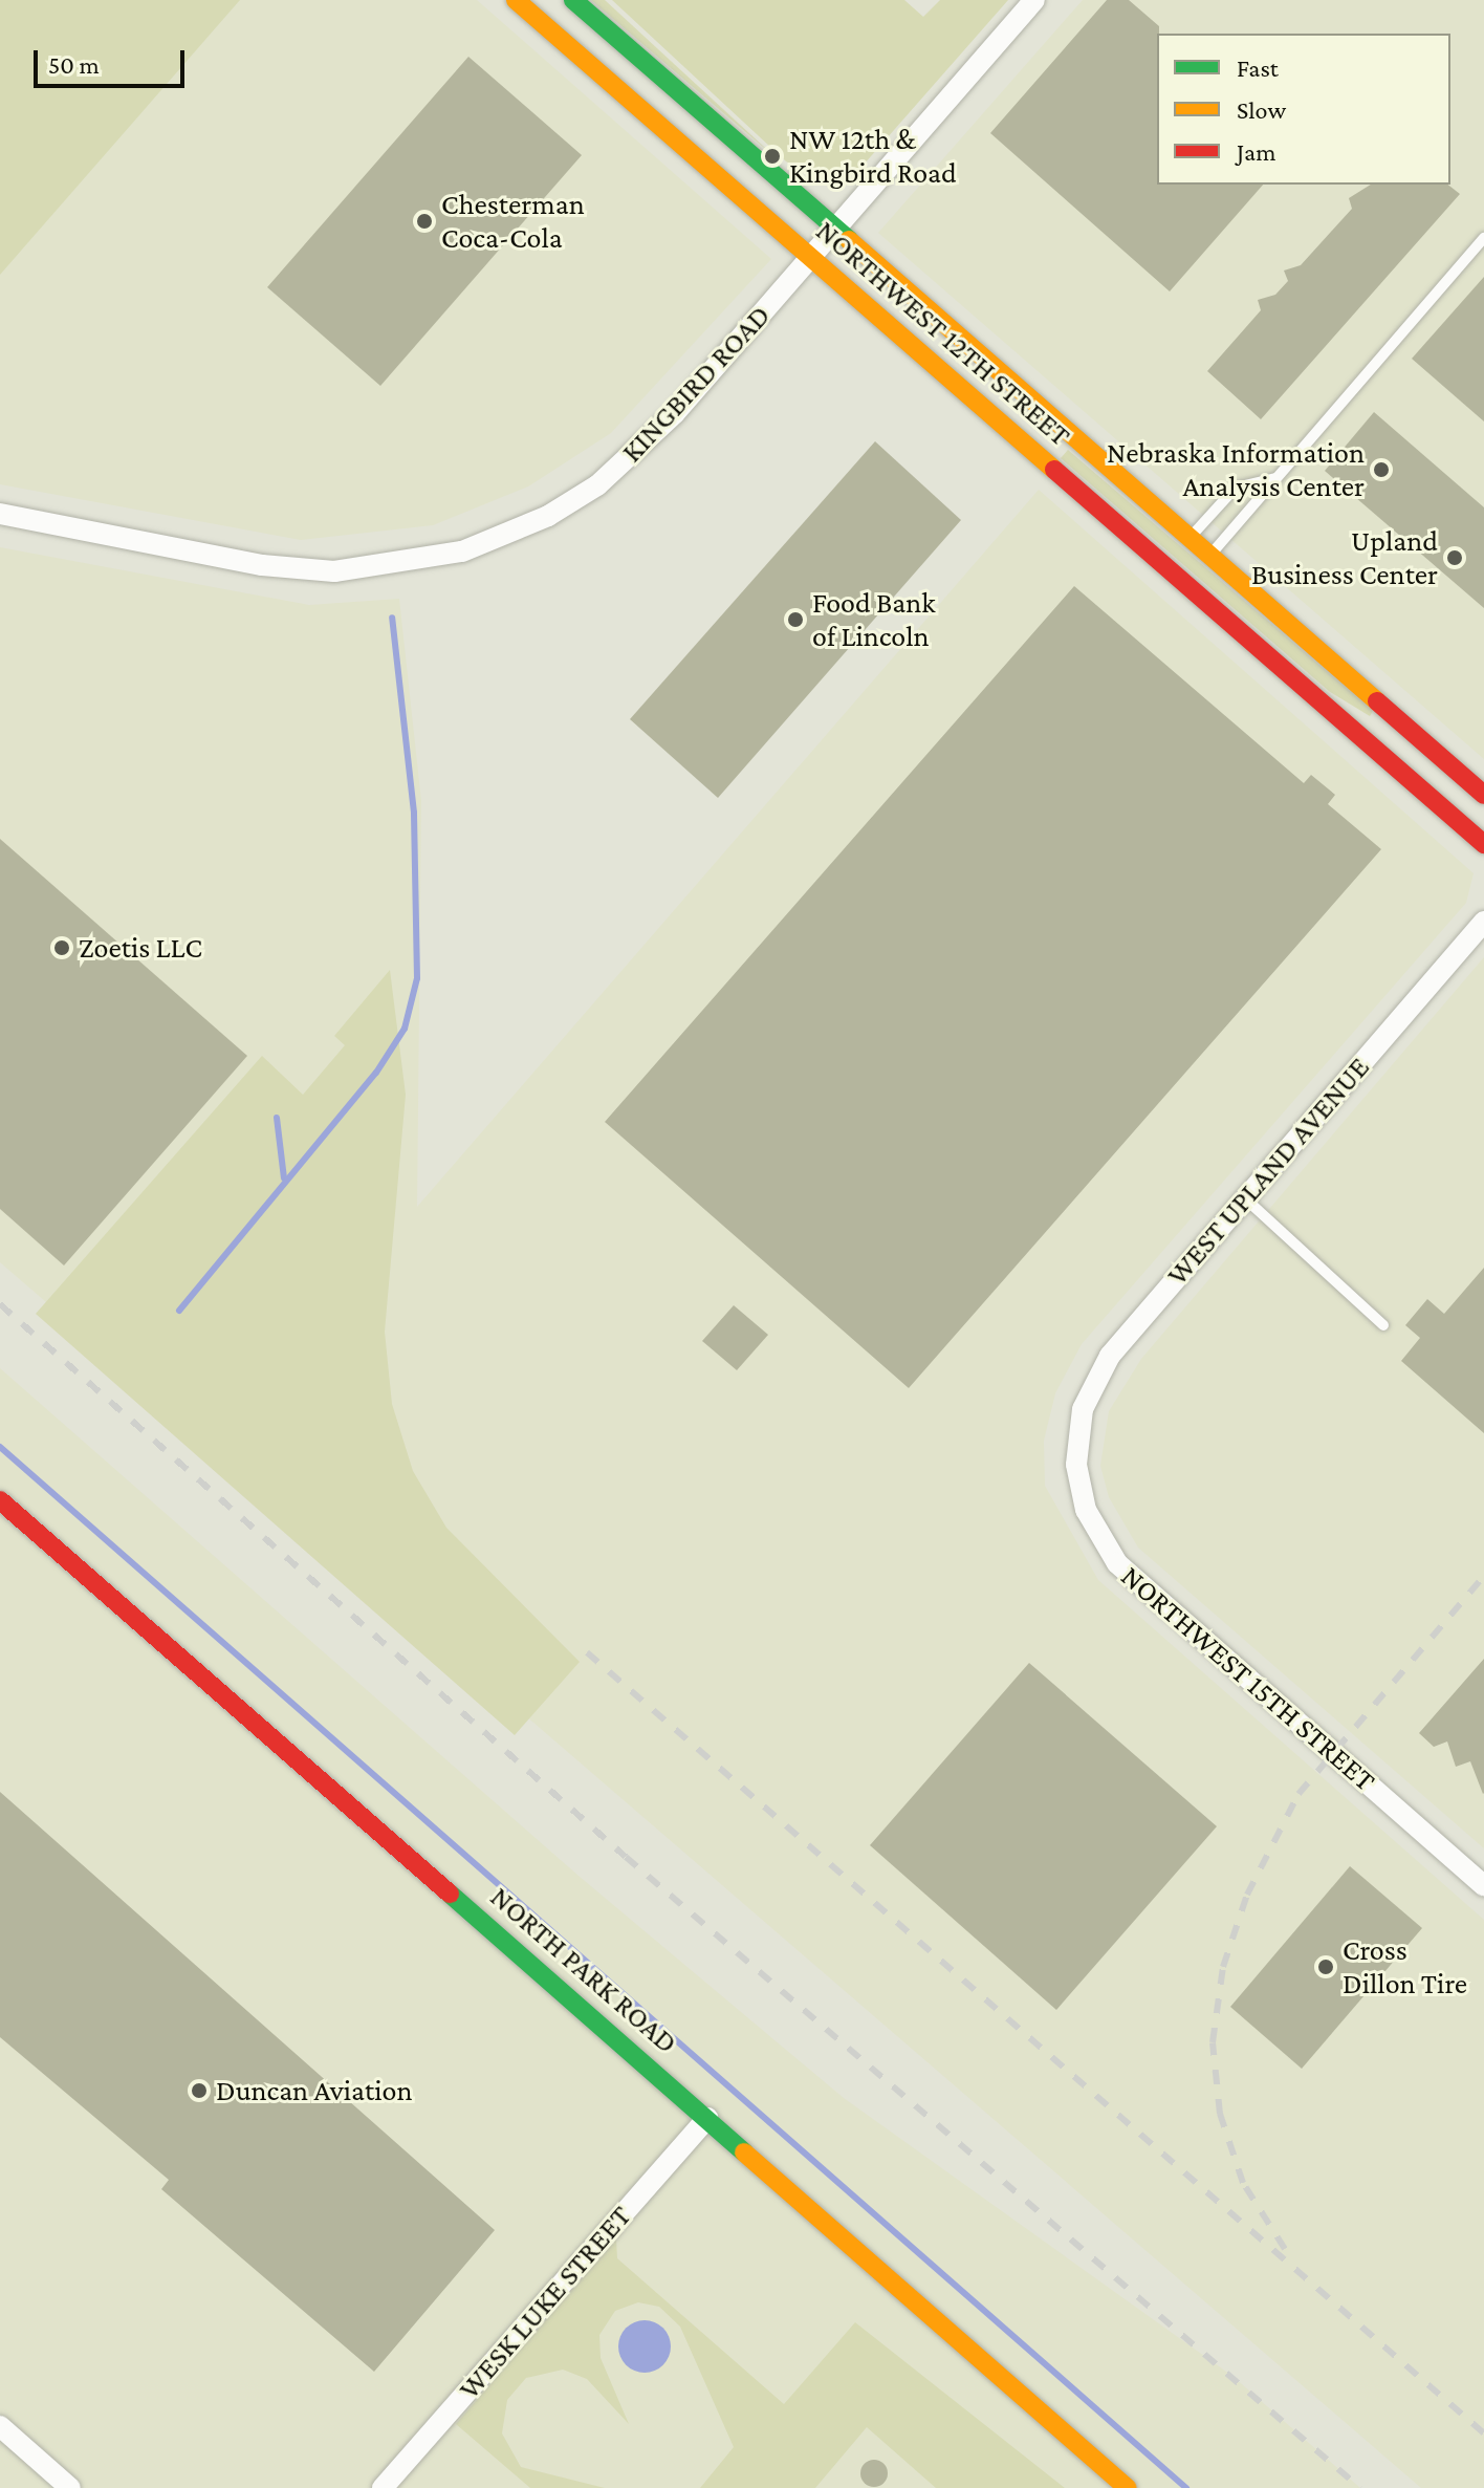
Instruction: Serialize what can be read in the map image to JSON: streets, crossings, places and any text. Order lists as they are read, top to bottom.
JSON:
{
  "streets": {
    "main road": ["NORTHWEST 12TH STREET", "NORTH PARK ROAD"],
    "street": [
      "KINGBIRD ROAD",
      "WEST UPLAND AVENUE",
      "NORTHWEST 15TH STREET",
      "WESK LUKE STREET"
    ]
  },
  "crossings": [
    ["NORTHWEST 12TH STREET", "KINGBIRD ROAD"],
    ["WEST UPLAND AVENUE", "NORTHWEST 15TH STREET"],
    ["NORTH PARK ROAD", "WESK LUKE STREET"]
  ],
  "places": [
    "NW 12th & Kingbird Road",
    "Chesterman Coca-Cola",
    "Nebraska Information Analysis Center",
    "Upland Business Center",
    "Food Bank of Lincoln",
    "Zoetis LLC",
    "Cross Dillon Tire",
    "Duncan Aviation"
  ],
  "legend": ["Fast", "Slow", "Jam"],
  "scale_bar": "50 m"
}
